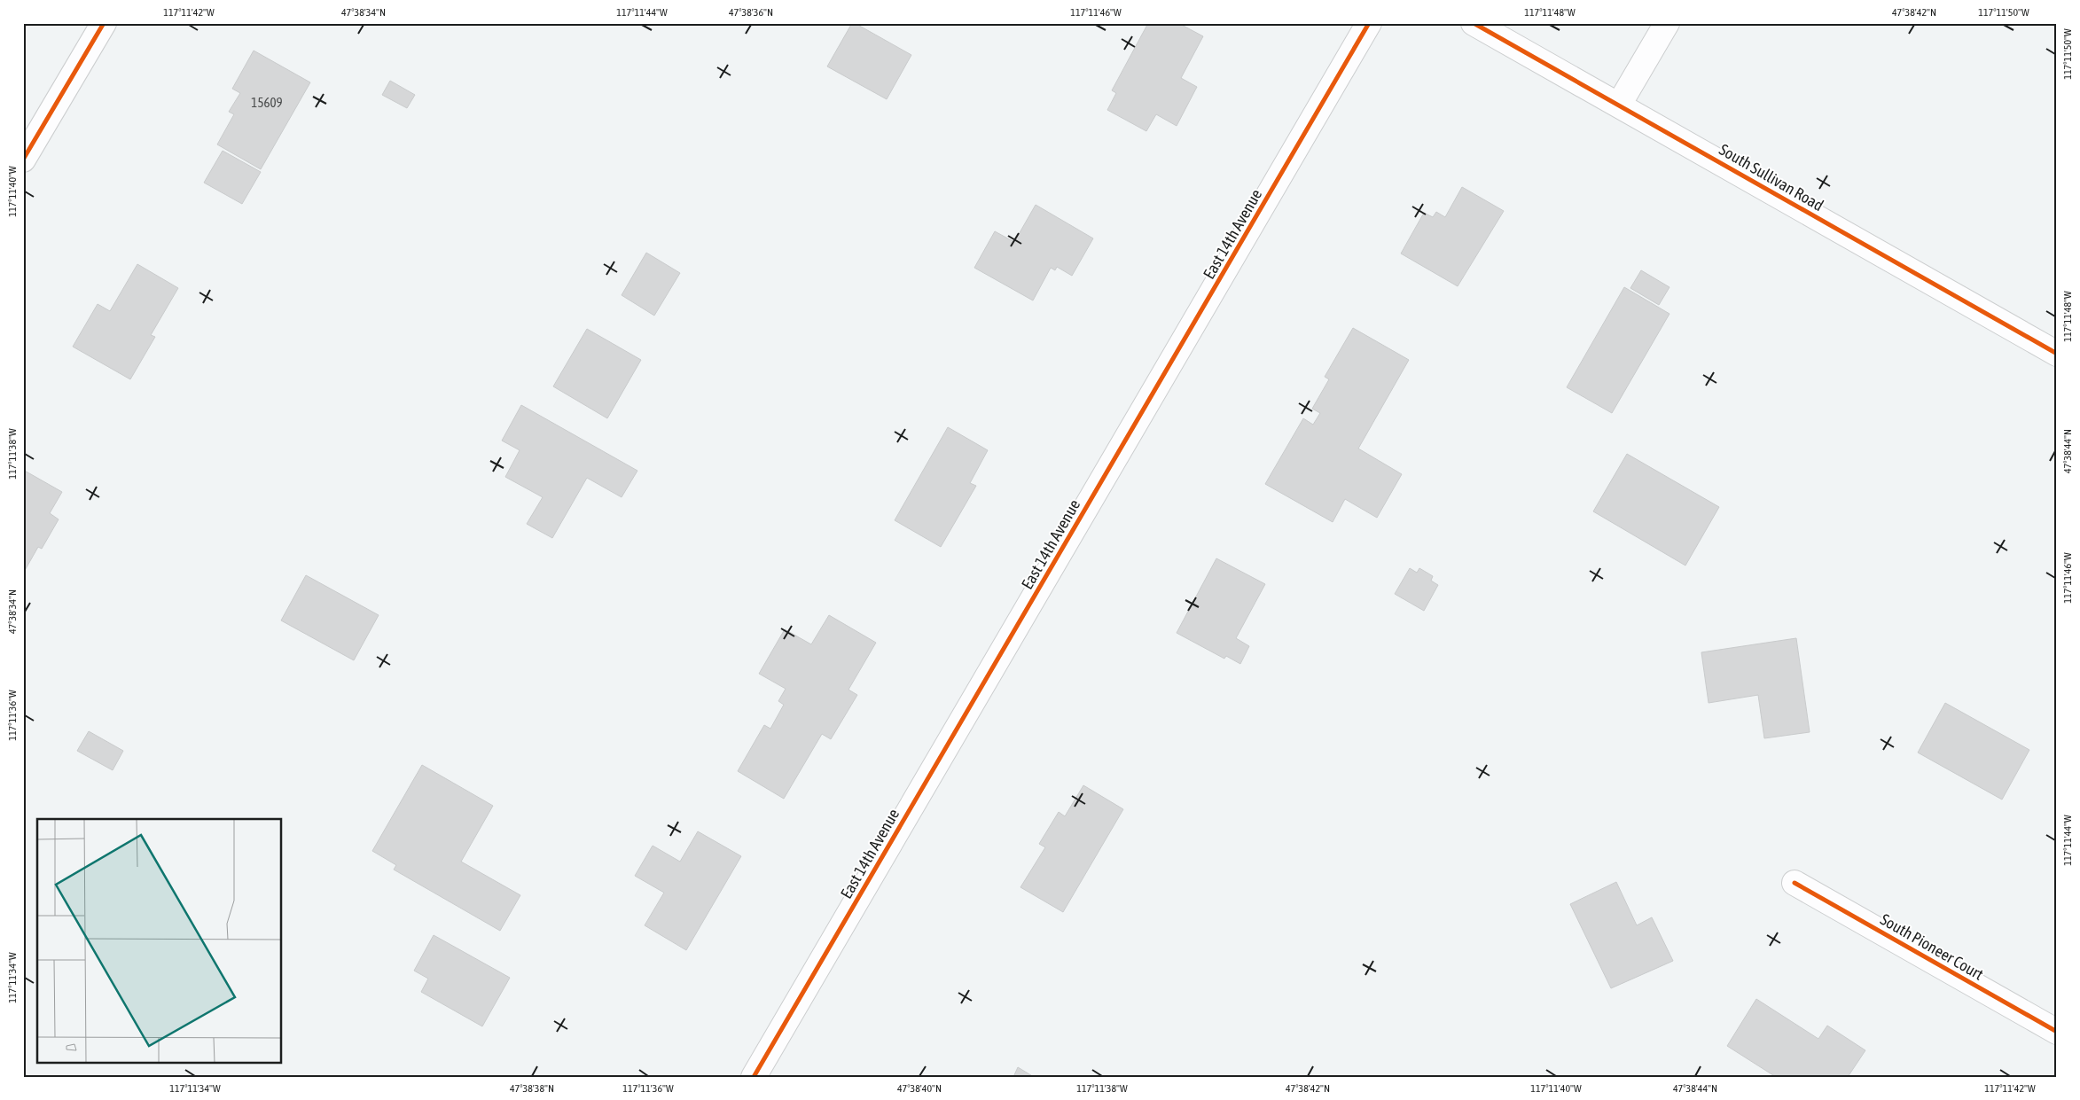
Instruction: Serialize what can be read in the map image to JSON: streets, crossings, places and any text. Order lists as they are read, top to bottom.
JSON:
{
  "streets": {
    "street": ["South Sullivan Road", "East 14th Avenue", "South Pioneer Court"]
  },
  "house_numbers": ["15609"],
  "coordinates": [
    "117°11'42\"W",
    "47°38'34\"N",
    "117°11'44\"W",
    "47°38'36\"N",
    "117°11'46\"W",
    "117°11'48\"W",
    "47°38'42\"N",
    "117°11'50\"W",
    "117°11'40\"W",
    "47°38'44\"N",
    "117°11'38\"W",
    "117°11'36\"W",
    "117°11'34\"W",
    "47°38'38\"N",
    "47°38'40\"N"
  ]
}
